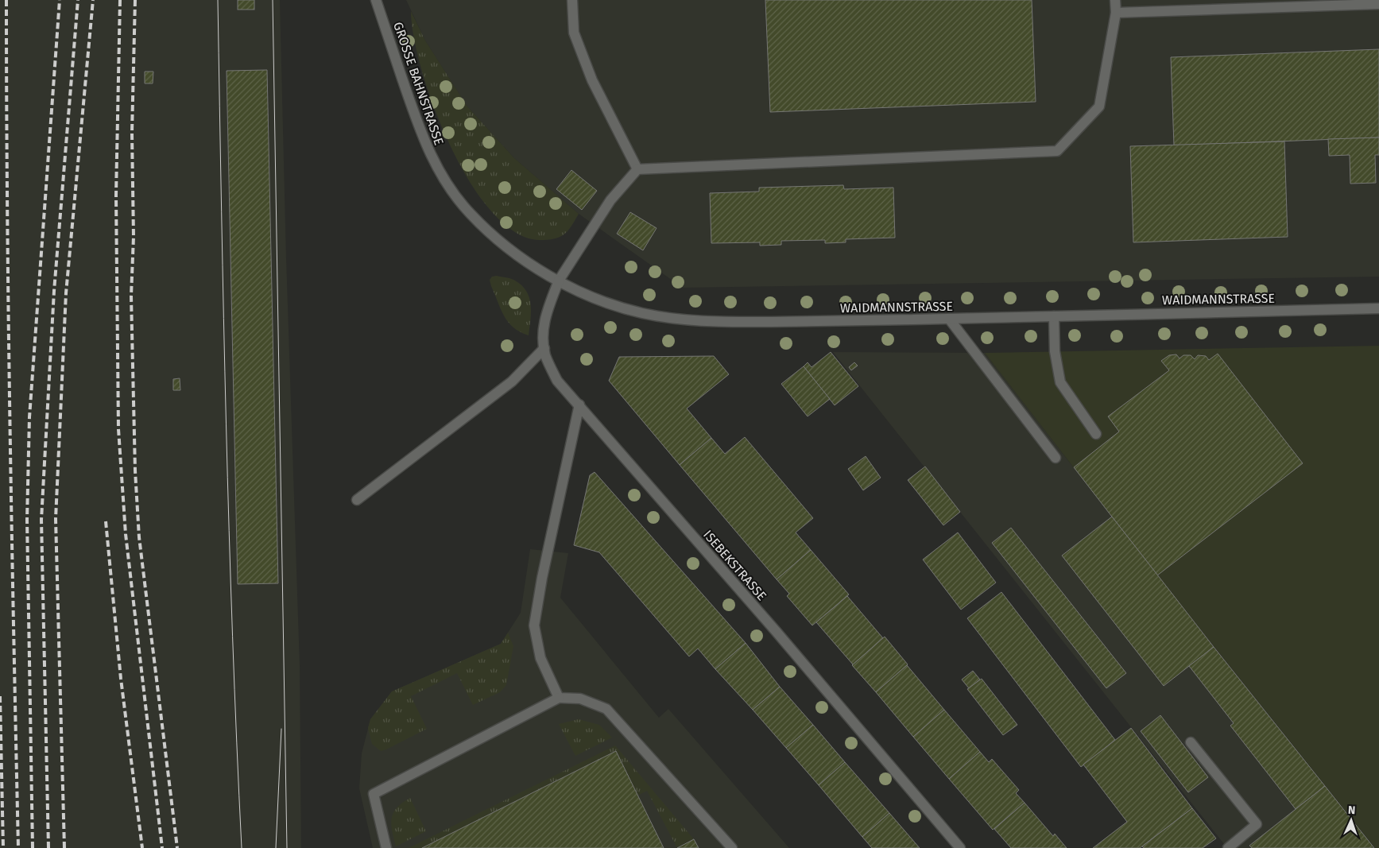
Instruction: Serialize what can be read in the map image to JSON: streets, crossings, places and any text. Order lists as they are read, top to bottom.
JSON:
{
  "streets": {
    "street": ["GROSSE BAHNSTRASSE", "WAIDMANNSTRASSE", "ISEBEKSTRASSE"]
  },
  "crossings": [
    ["GROSSE BAHNSTRASSE", "WAIDMANNSTRASSE"],
    ["WAIDMANNSTRASSE", "ISEBEKSTRASSE"]
  ],
  "north": "top"
}
